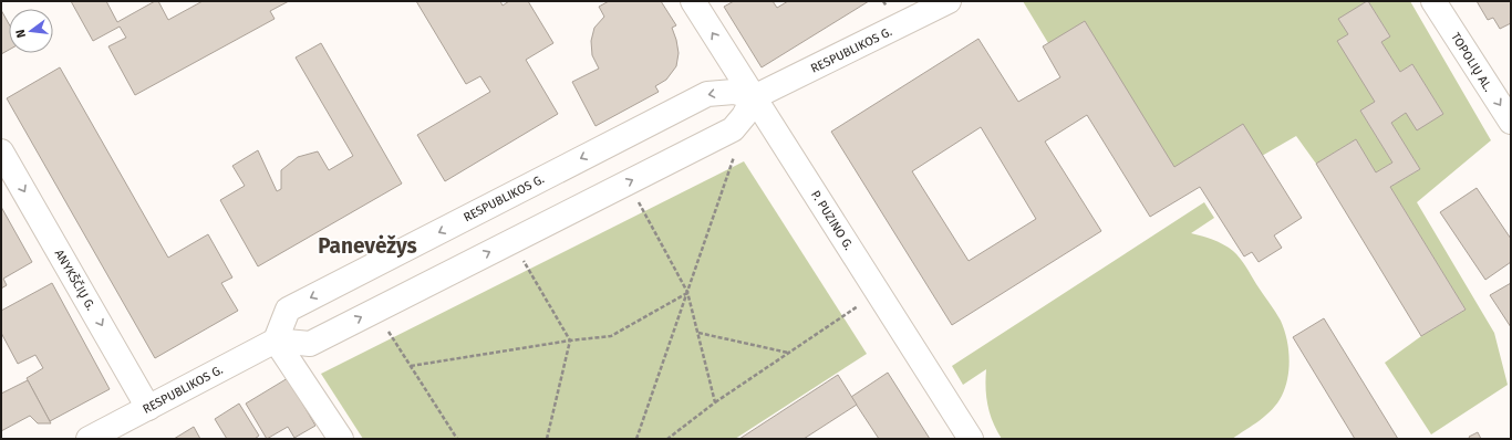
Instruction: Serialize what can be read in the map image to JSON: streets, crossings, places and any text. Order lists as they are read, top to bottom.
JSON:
{
  "streets": {
    "main road": [
      "RESPUBLIKOS G.",
      "TOPOLIŲ AL.",
      "P. PUZINO G.",
      "ANYKŠČIŲ G."
    ]
  },
  "crossings": [
    ["RESPUBLIKOS G.", "P. PUZINO G."],
    ["RESPUBLIKOS G.", "ANYKŠČIŲ G."]
  ],
  "one_way": ["TOPOLIŲ AL.", "ANYKŠČIŲ G."],
  "districts": ["Panevėžys"],
  "north": "left"
}
